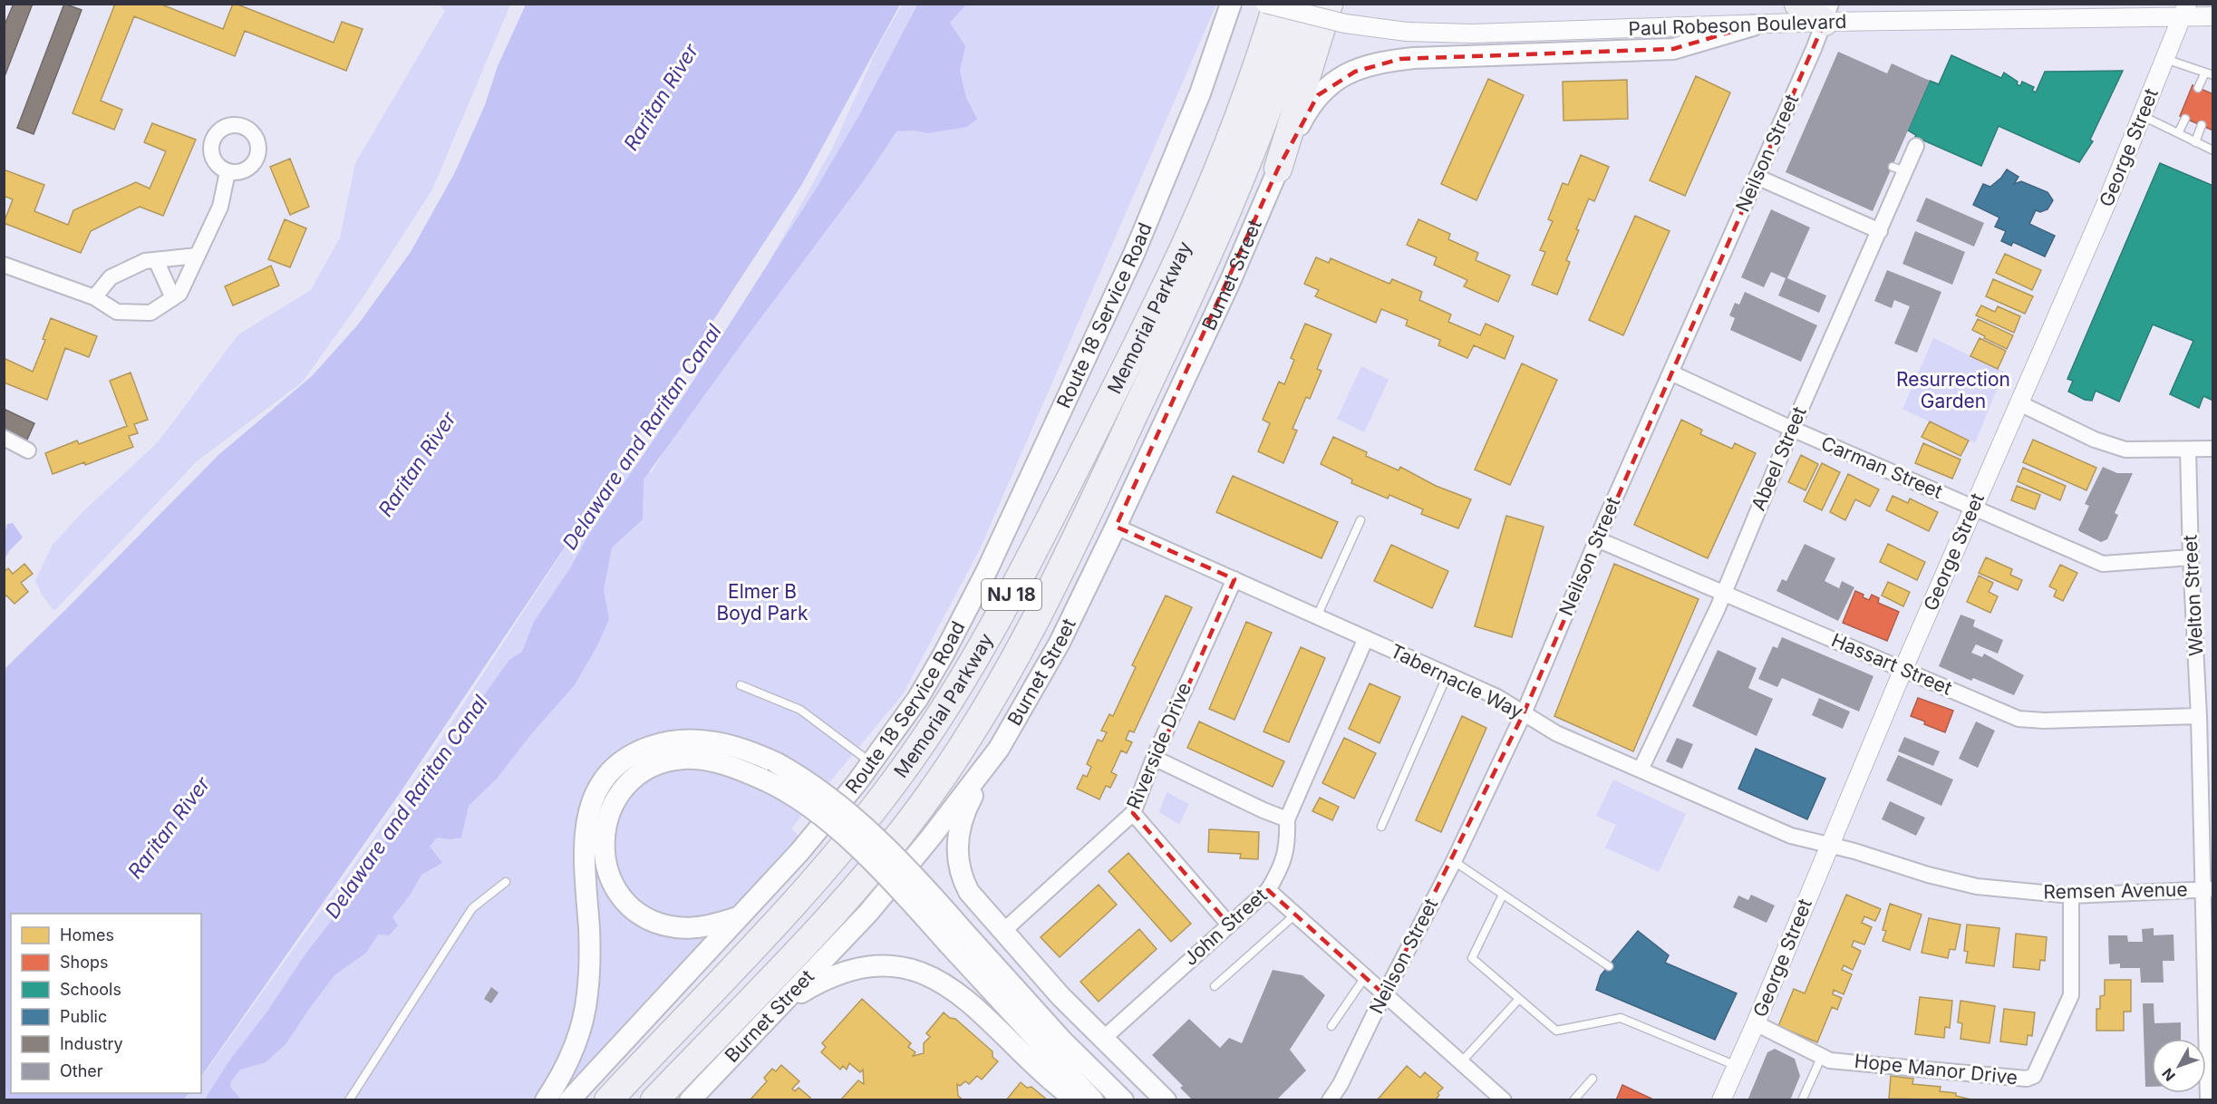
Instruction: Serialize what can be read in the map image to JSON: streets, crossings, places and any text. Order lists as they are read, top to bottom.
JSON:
{
  "streets": {
    "highway": ["Memorial Parkway", "NJ 18"],
    "main road": ["Burnet Street", "Route 18 Service Road"],
    "street": [
      "Paul Robeson Boulevard",
      "George Street",
      "Neilson Street",
      "Abeel Street",
      "Carman Street",
      "Welton Street",
      "Hassart Street",
      "Tabernacle Way",
      "Riverside Drive",
      "Remsen Avenue",
      "John Street",
      "Hope Manor Drive"
    ]
  },
  "crossings": [
    ["Paul Robeson Boulevard", "George Street"],
    ["Paul Robeson Boulevard", "Neilson Street"],
    ["Paul Robeson Boulevard", "Burnet Street"],
    ["George Street", "Carman Street"],
    ["George Street", "Hassart Street"],
    ["George Street", "Tabernacle Way"],
    ["George Street", "Remsen Avenue"],
    ["George Street", "Hope Manor Drive"],
    ["Neilson Street", "Carman Street"],
    ["Neilson Street", "Hassart Street"],
    ["Neilson Street", "Tabernacle Way"],
    ["Burnet Street", "Tabernacle Way"],
    ["Abeel Street", "Carman Street"],
    ["Abeel Street", "Hassart Street"],
    ["Abeel Street", "Tabernacle Way"],
    ["Carman Street", "Welton Street"],
    ["Welton Street", "Hassart Street"],
    ["Welton Street", "Remsen Avenue"],
    ["Tabernacle Way", "Riverside Drive"],
    ["Tabernacle Way", "Remsen Avenue"],
    ["Tabernacle Way", "John Street"],
    ["Remsen Avenue", "Hope Manor Drive"]
  ],
  "water": ["Raritan River", "Delaware and Raritan Canal"],
  "parks": ["Resurrection Garden", "Elmer B Boyd Park"],
  "legend": [
    "Homes",
    "Shops",
    "Schools",
    "Public",
    "Industry",
    "Other"
  ],
  "north": "bottom left"
}
